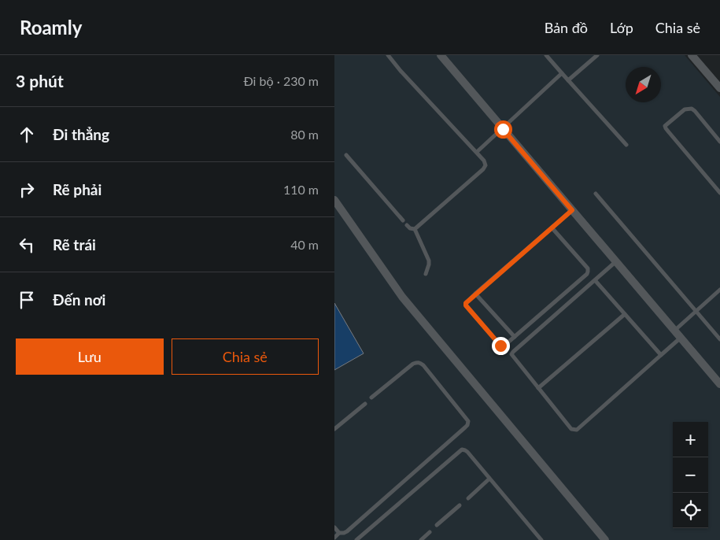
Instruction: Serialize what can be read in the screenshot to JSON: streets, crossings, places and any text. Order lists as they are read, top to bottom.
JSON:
{
  "north": "bottom left",
  "page": {
    "header": "Roamly",
    "nav": ["Bản đồ", "Lớp", "Chia sẻ"],
    "heading": ["3 phút", "Đi bộ · 230 m"],
    "list": [
      ["Đi thẳng", "80 m"],
      ["Rẽ phải", "110 m"],
      ["Rẽ trái", "40 m"],
      "Đến nơi"
    ],
    "buttons": ["Lưu", "Chia sẻ"],
    "map_buttons": ["+", "−"]
  }
}
